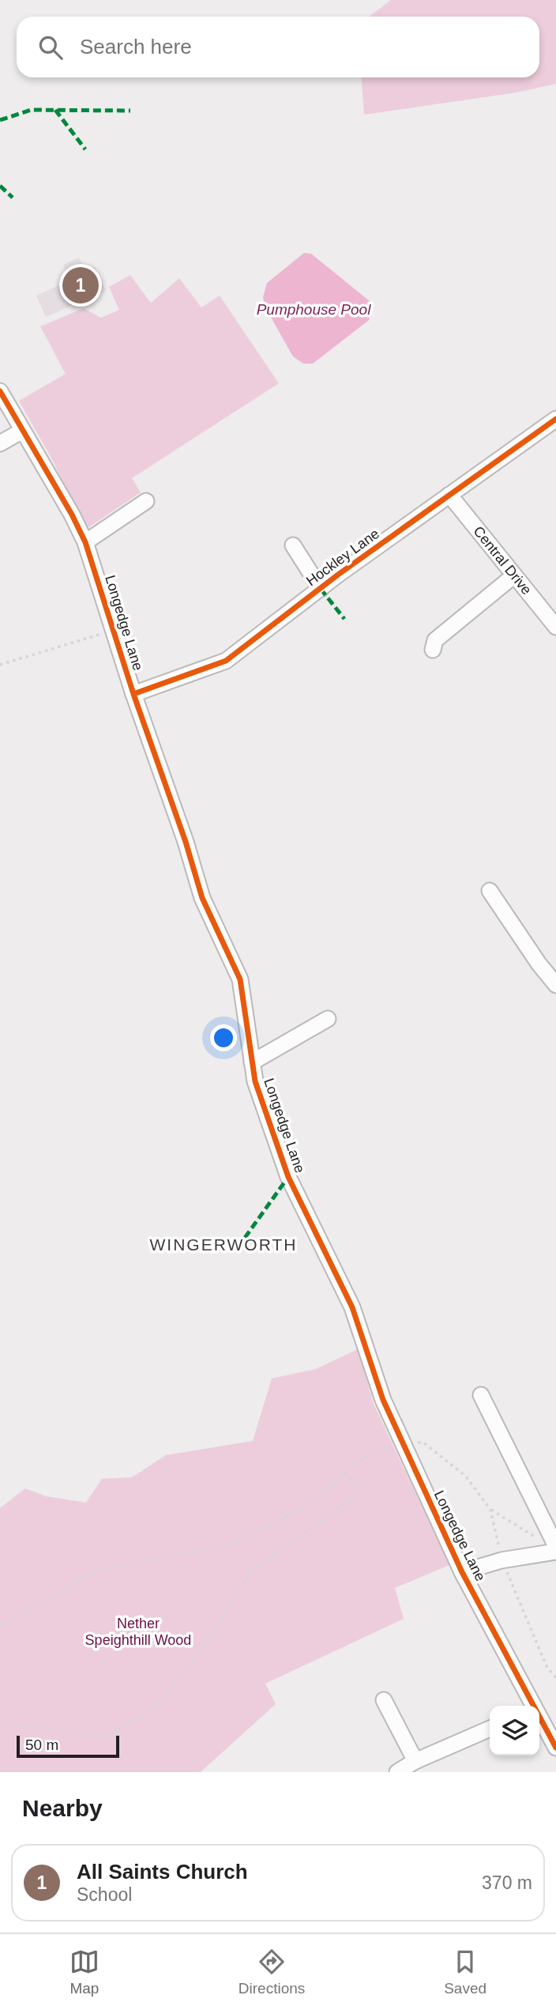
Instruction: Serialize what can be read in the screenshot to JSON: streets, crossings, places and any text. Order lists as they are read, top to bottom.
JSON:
{
  "streets": {
    "street": ["Hockley Lane", "Central Drive", "Longedge Lane"]
  },
  "crossings": [
    ["Hockley Lane", "Central Drive"],
    ["Hockley Lane", "Longedge Lane"]
  ],
  "districts": ["WINGERWORTH"],
  "water": ["Pumphouse Pool"],
  "parks": ["Nether Speighthill Wood"],
  "scale_bar": "50 m",
  "page": {
    "search": "Search here",
    "pins": "1",
    "scale": "50 m",
    "heading": "Nearby",
    "list": [
      {
        "mark": "1",
        "name": "All Saints Church",
        "note": "School",
        "value": "370 m"
      }
    ],
    "nav": ["Map", "Directions", "Saved"]
  }
}
